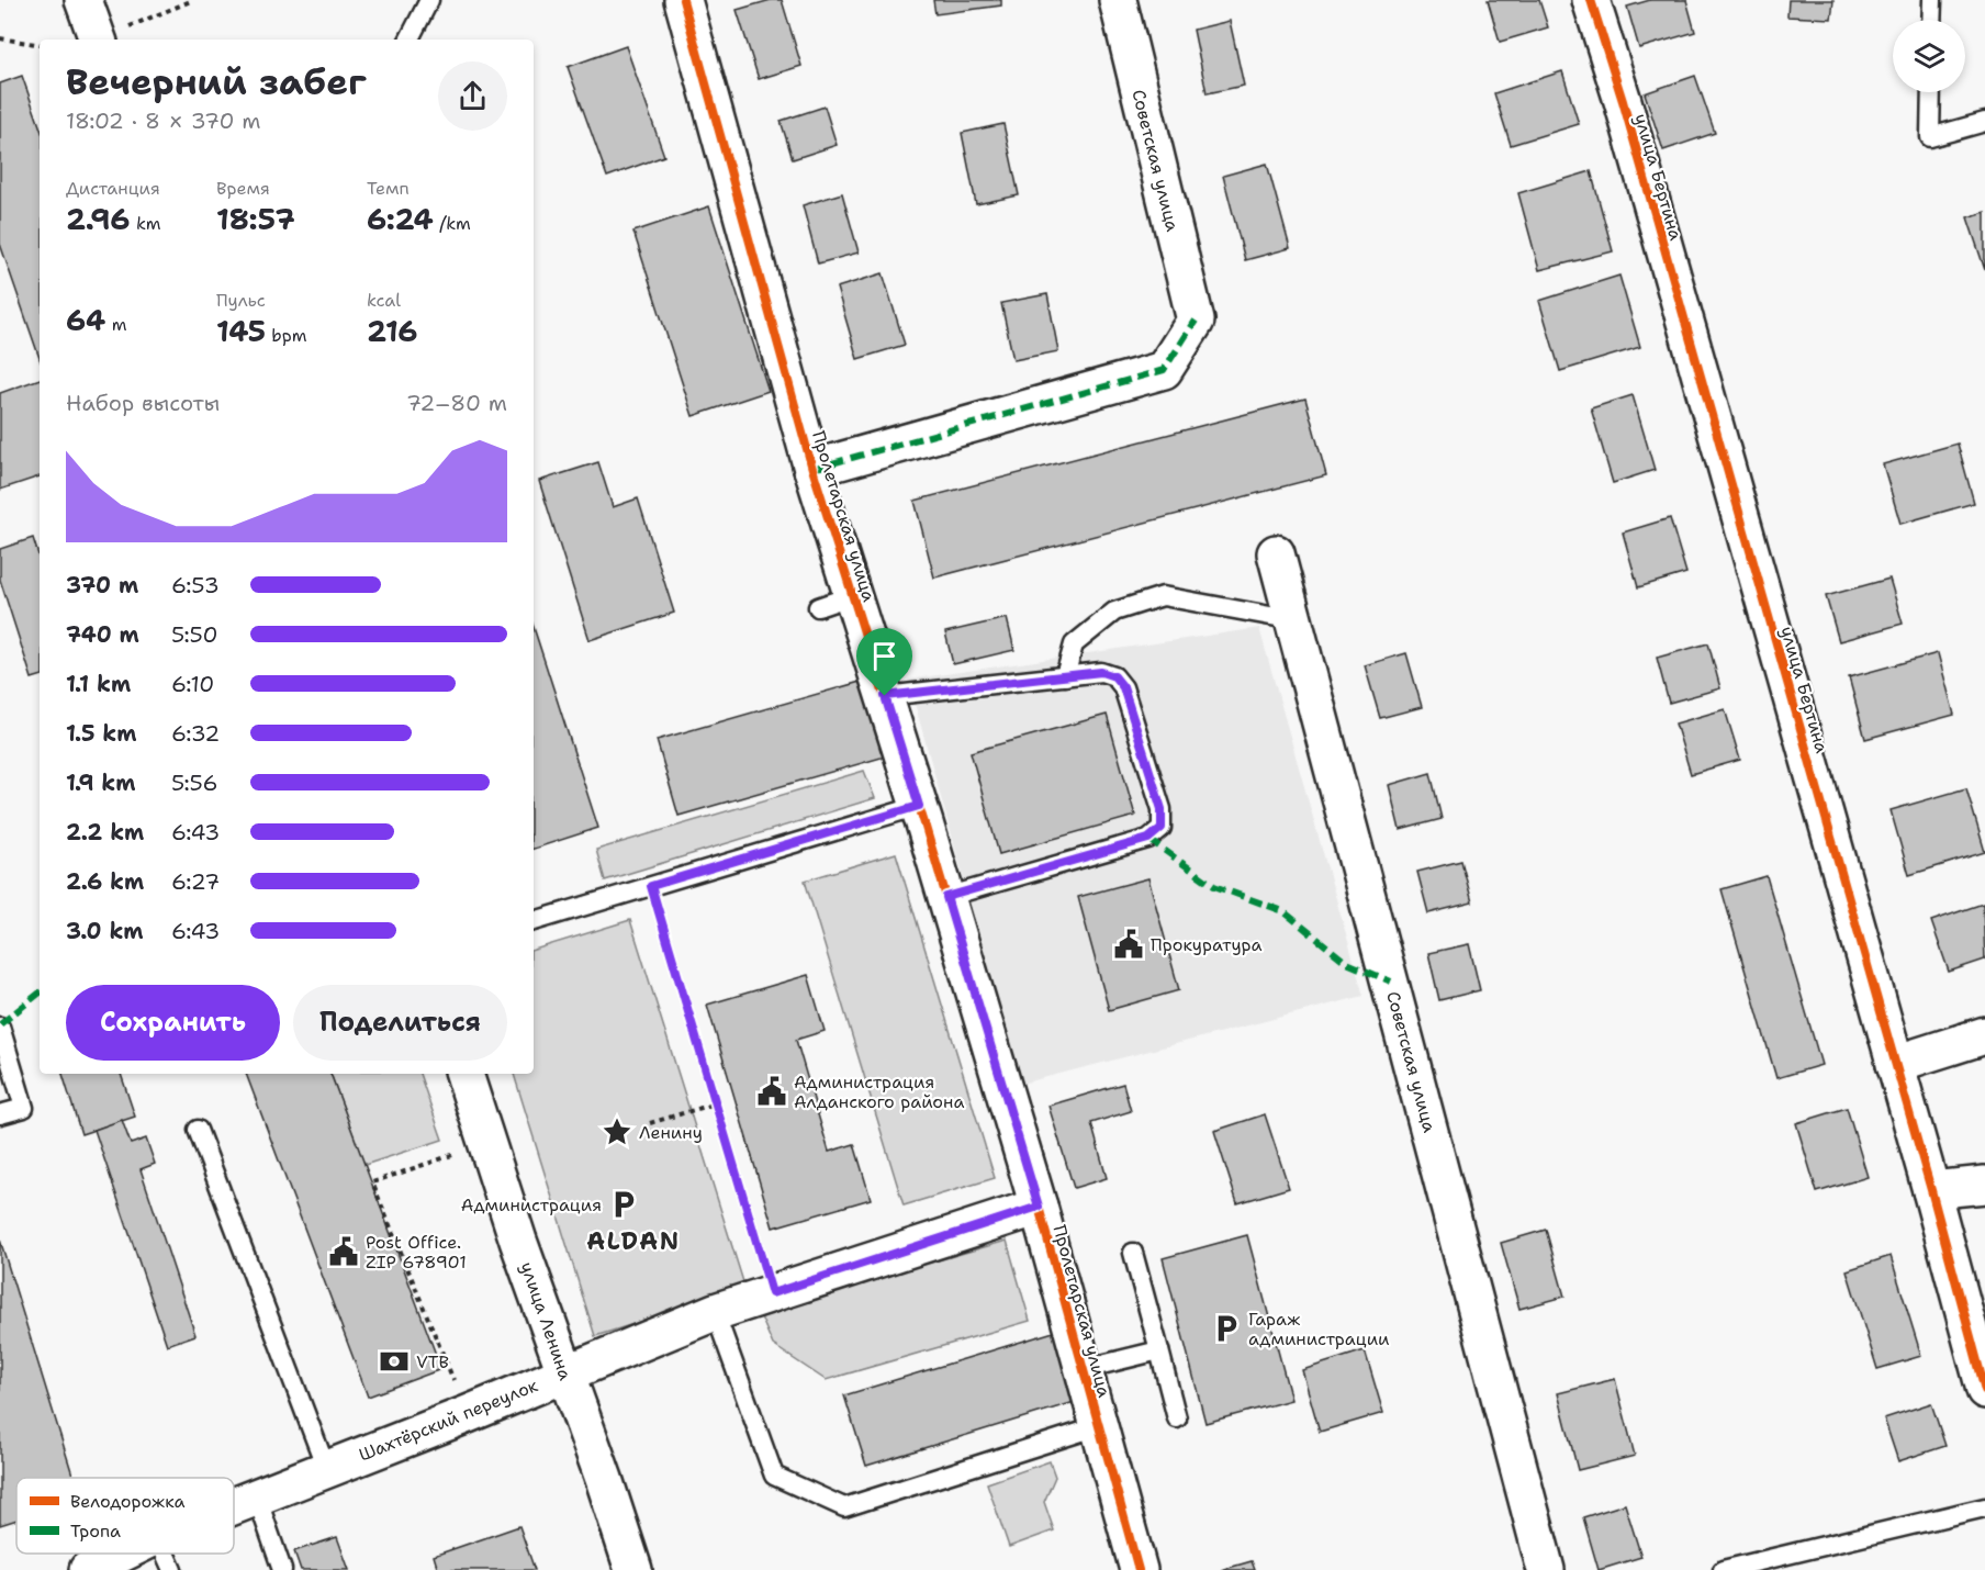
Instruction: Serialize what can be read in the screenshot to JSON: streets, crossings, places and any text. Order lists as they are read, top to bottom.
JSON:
{
  "streets": {
    "street": [
      "Советская улица",
      "улица Бертина",
      "Пролетарская улица",
      "улица Ленина",
      "Шахтёрский переулок"
    ]
  },
  "crossings": [
    ["Советская улица", "Пролетарская улица"],
    ["Пролетарская улица", "Шахтёрский переулок"],
    ["улица Ленина", "Шахтёрский переулок"]
  ],
  "districts": ["ALDAN"],
  "places": {
    "public building": ["Прокуратура", "Администрация Алданского района", "Post Office. ZIP 678901"],
    "place": ["Ленину"],
    "parking": ["Администрация", "Гараж администрации"],
    "bank": ["VTB"]
  },
  "legend": ["Велодорожка", "Тропа"],
  "page": {
    "heading": ["Вечерний забег", "18:02 · 8 × 370 m"],
    "stats": [
      ["Дистанция", "2.96 km"],
      ["Время", "18:57"],
      ["Темп", "6:24 /km"],
      ["64 m"],
      ["Пульс", "145 bpm"],
      ["kcal", "216"]
    ],
    "chart": ["Набор высоты", "72–80 m"],
    "list": [
      {
        "name": "370 m",
        "note": "6:53"
      },
      {
        "name": "740 m",
        "note": "5:50"
      },
      {
        "name": "1.1 km",
        "note": "6:10"
      },
      {
        "name": "1.5 km",
        "note": "6:32"
      },
      {
        "name": "1.9 km",
        "note": "5:56"
      },
      {
        "name": "2.2 km",
        "note": "6:43"
      },
      {
        "name": "2.6 km",
        "note": "6:27"
      },
      {
        "name": "3.0 km",
        "note": "6:43"
      }
    ],
    "buttons": ["Сохранить", "Поделиться"]
  }
}
